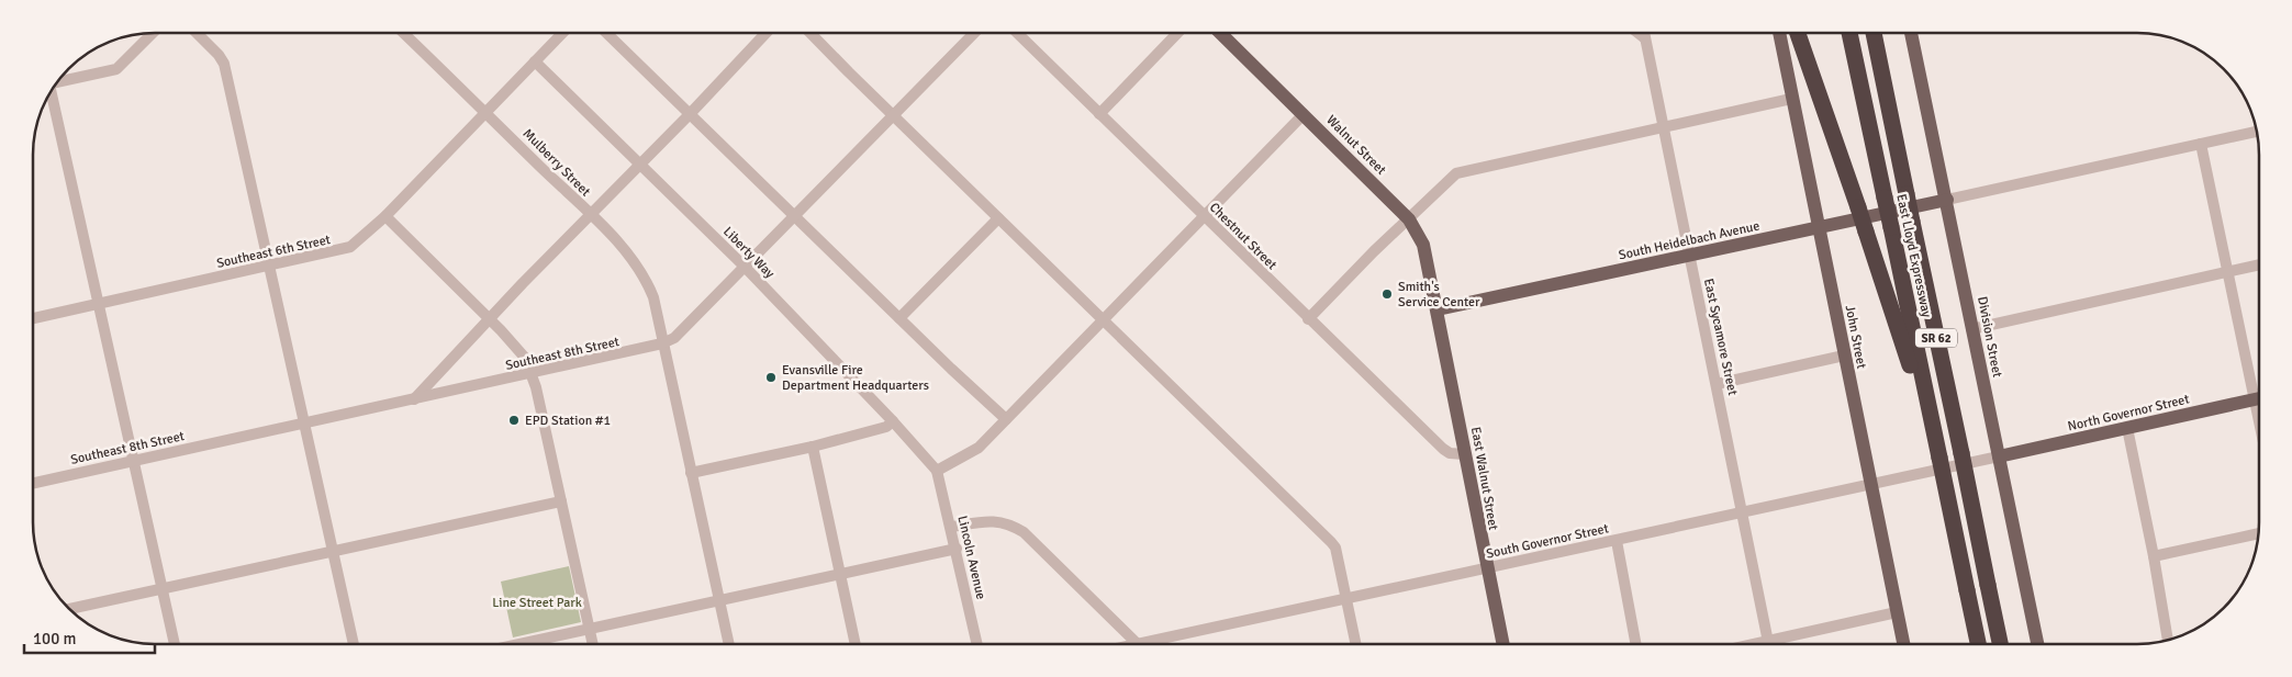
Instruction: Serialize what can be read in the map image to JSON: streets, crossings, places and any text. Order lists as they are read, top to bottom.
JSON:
{
  "streets": {
    "highway": ["East Lloyd Expressway", "SR 62"],
    "main road": [
      "Walnut Street",
      "South Heidelbach Avenue",
      "John Street",
      "Division Street",
      "North Governor Street",
      "East Walnut Street"
    ],
    "street": [
      "Mulberry Street",
      "Chestnut Street",
      "Southeast 6th Street",
      "Liberty Way",
      "East Sycamore Street",
      "Southeast 8th Street",
      "South Governor Street",
      "Lincoln Avenue"
    ]
  },
  "crossings": [
    ["Walnut Street", "South Heidelbach Avenue"],
    ["Walnut Street", "East Walnut Street"],
    ["Mulberry Street", "Southeast 6th Street"],
    ["Mulberry Street", "Southeast 8th Street"],
    ["Chestnut Street", "East Walnut Street"],
    ["South Heidelbach Avenue", "East Sycamore Street"],
    ["South Heidelbach Avenue", "John Street"],
    ["South Heidelbach Avenue", "Division Street"],
    ["South Heidelbach Avenue", "East Walnut Street"],
    ["Southeast 6th Street", "Liberty Way"],
    ["Liberty Way", "Southeast 8th Street"],
    ["Liberty Way", "Lincoln Avenue"],
    ["East Sycamore Street", "South Governor Street"],
    ["John Street", "South Governor Street"],
    ["Division Street", "North Governor Street"],
    ["Division Street", "South Governor Street"],
    ["North Governor Street", "South Governor Street"],
    ["East Walnut Street", "South Governor Street"]
  ],
  "parks": ["Line Street Park"],
  "places": ["Smith's Service Center", "Evansville Fire Department Headquarters", "EPD Station #1"],
  "scale_bar": "100 m"
}
